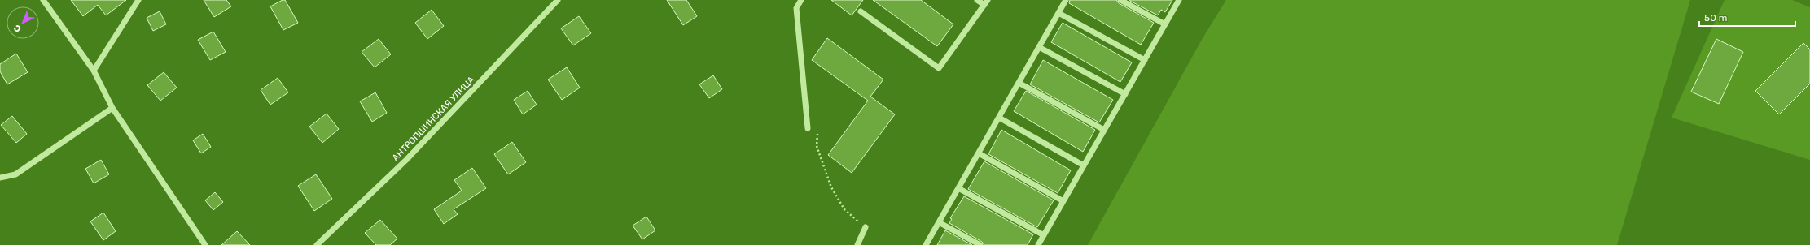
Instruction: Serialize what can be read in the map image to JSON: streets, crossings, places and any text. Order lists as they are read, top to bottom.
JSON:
{
  "streets": {
    "street": ["АНТРОПШИНСКАЯ УЛИЦА"]
  },
  "scale_bar": "50 m",
  "north": "bottom left"
}
